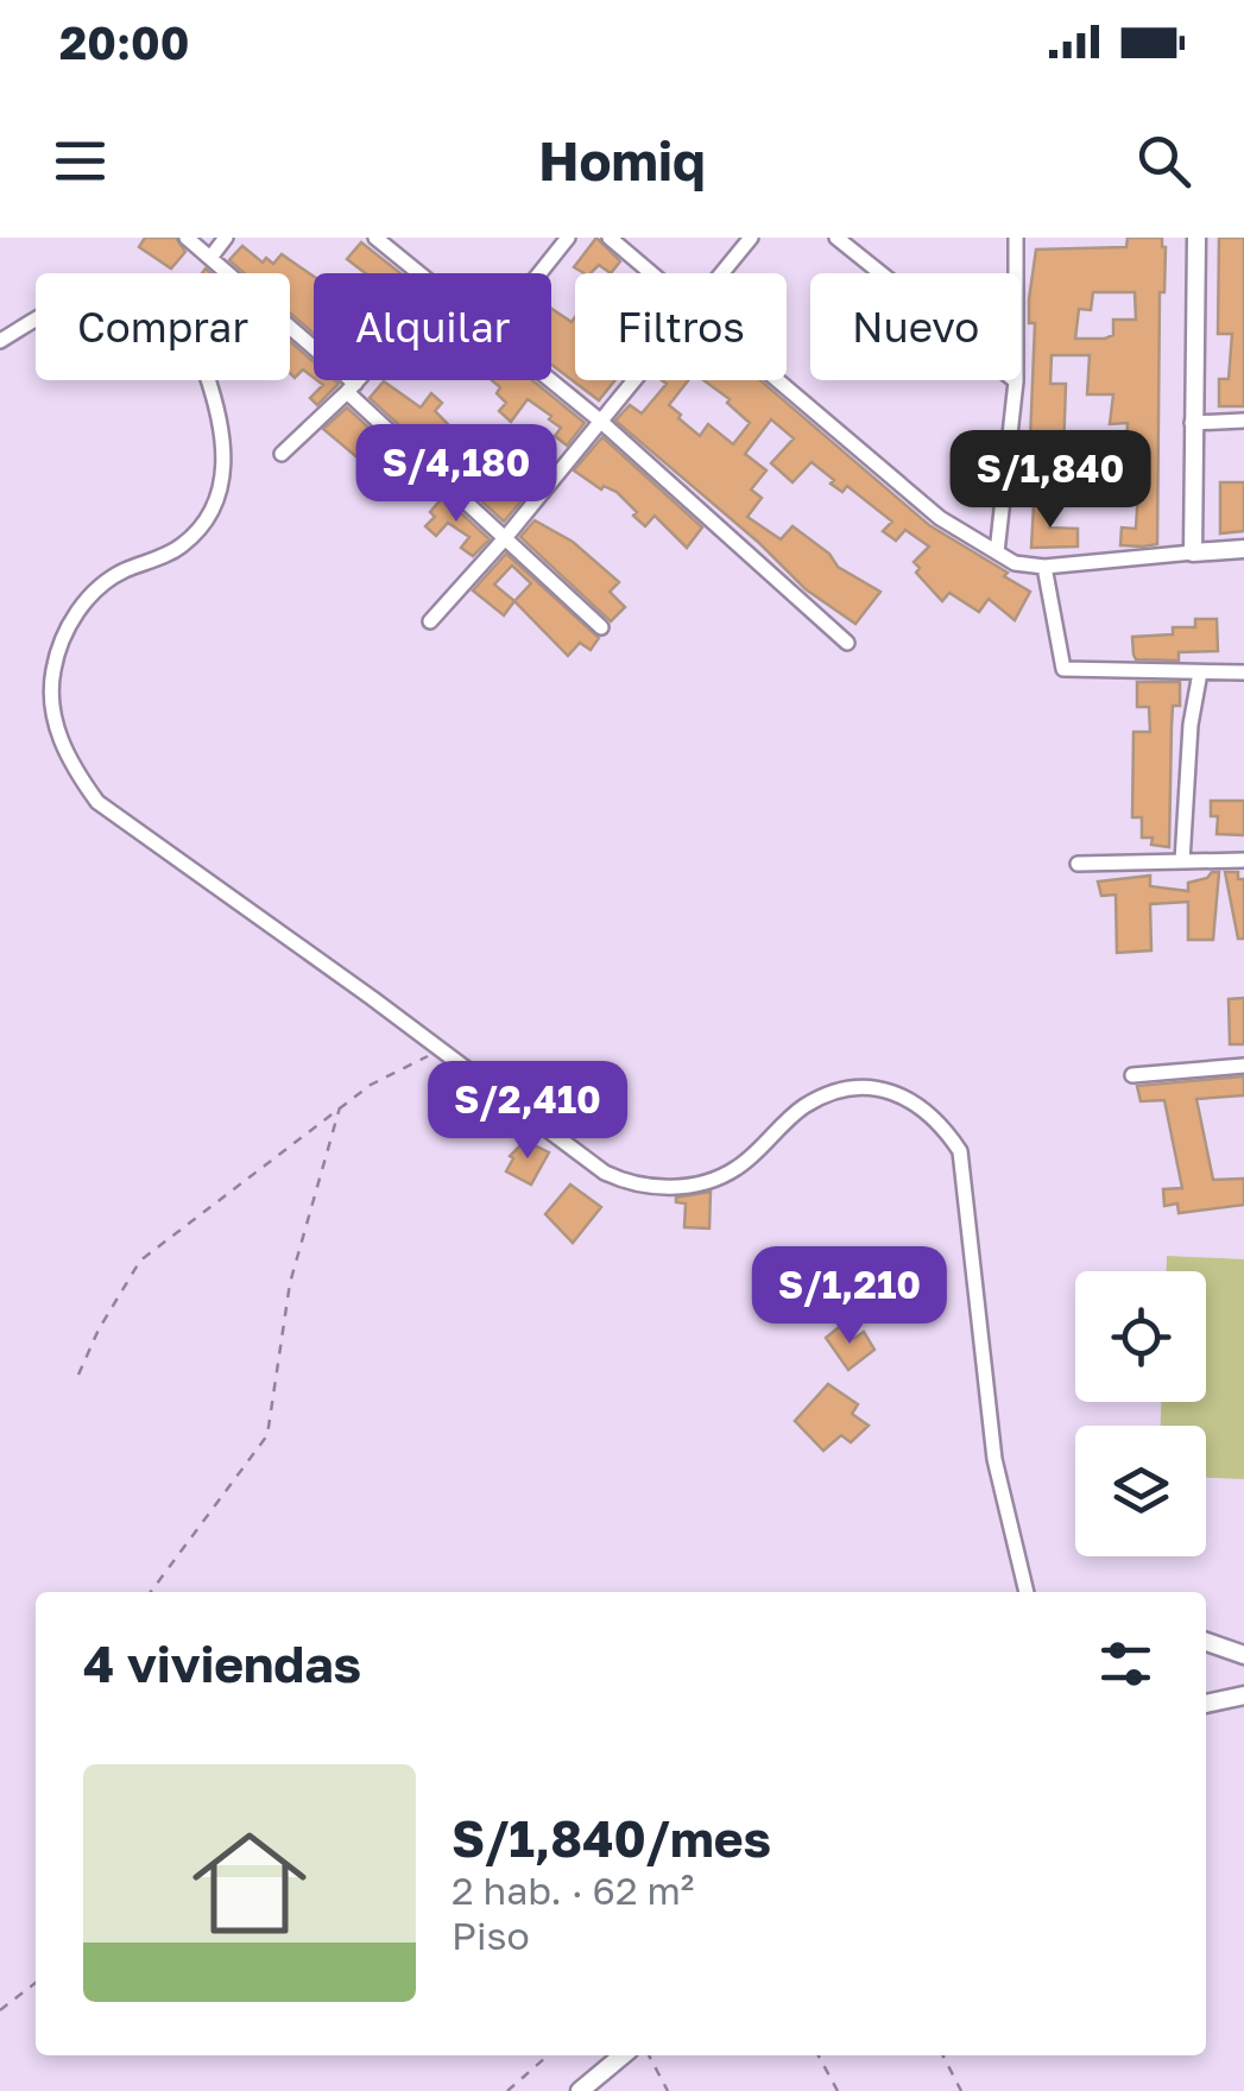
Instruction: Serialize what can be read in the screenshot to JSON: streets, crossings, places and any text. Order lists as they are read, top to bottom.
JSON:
{
  "page": {
    "status": "20:00",
    "header": "Homiq",
    "chip": [
      "Comprar",
      "Alquilar",
      "Filtros",
      "Nuevo"
    ],
    "price": [
      "S/4,180",
      "S/1,840",
      "S/2,410",
      "S/1,210"
    ],
    "heading": "4 viviendas",
    "list": [
      {
        "name": "S/1,840/mes",
        "note": "2 hab. · 62 m² · Piso"
      }
    ]
  }
}
